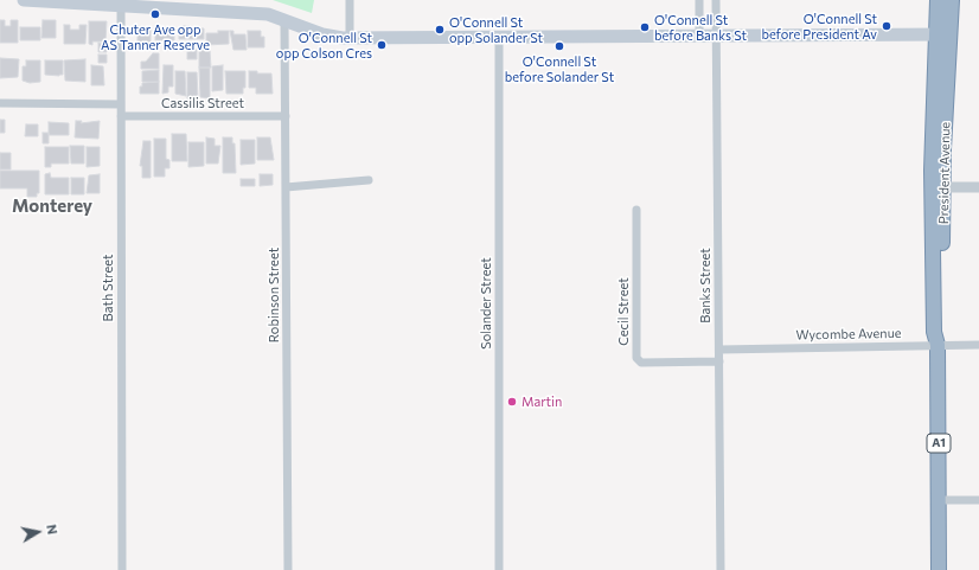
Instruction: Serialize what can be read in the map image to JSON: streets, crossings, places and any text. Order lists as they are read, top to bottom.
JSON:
{
  "streets": {
    "highway": ["President Avenue", "A1"],
    "street": [
      "Cassilis Street",
      "Banks Street",
      "Bath Street",
      "Robinson Street",
      "Solander Street",
      "Cecil Street",
      "Wycombe Avenue"
    ]
  },
  "crossings": [
    ["Cassilis Street", "Bath Street"],
    ["Cassilis Street", "Robinson Street"],
    ["President Avenue", "Wycombe Avenue"],
    ["Banks Street", "Cecil Street"],
    ["Banks Street", "Wycombe Avenue"]
  ],
  "districts": ["Monterey"],
  "places": [
    "Chuter Ave opp AS Tanner Reserve",
    "O'Connell St before President Av",
    "O'Connell St before Banks St",
    "O'Connell St opp Solander St",
    "O'Connell St opp Colson Cres",
    "O'Connell St before Solander St",
    "Martin"
  ],
  "north": "right"
}
